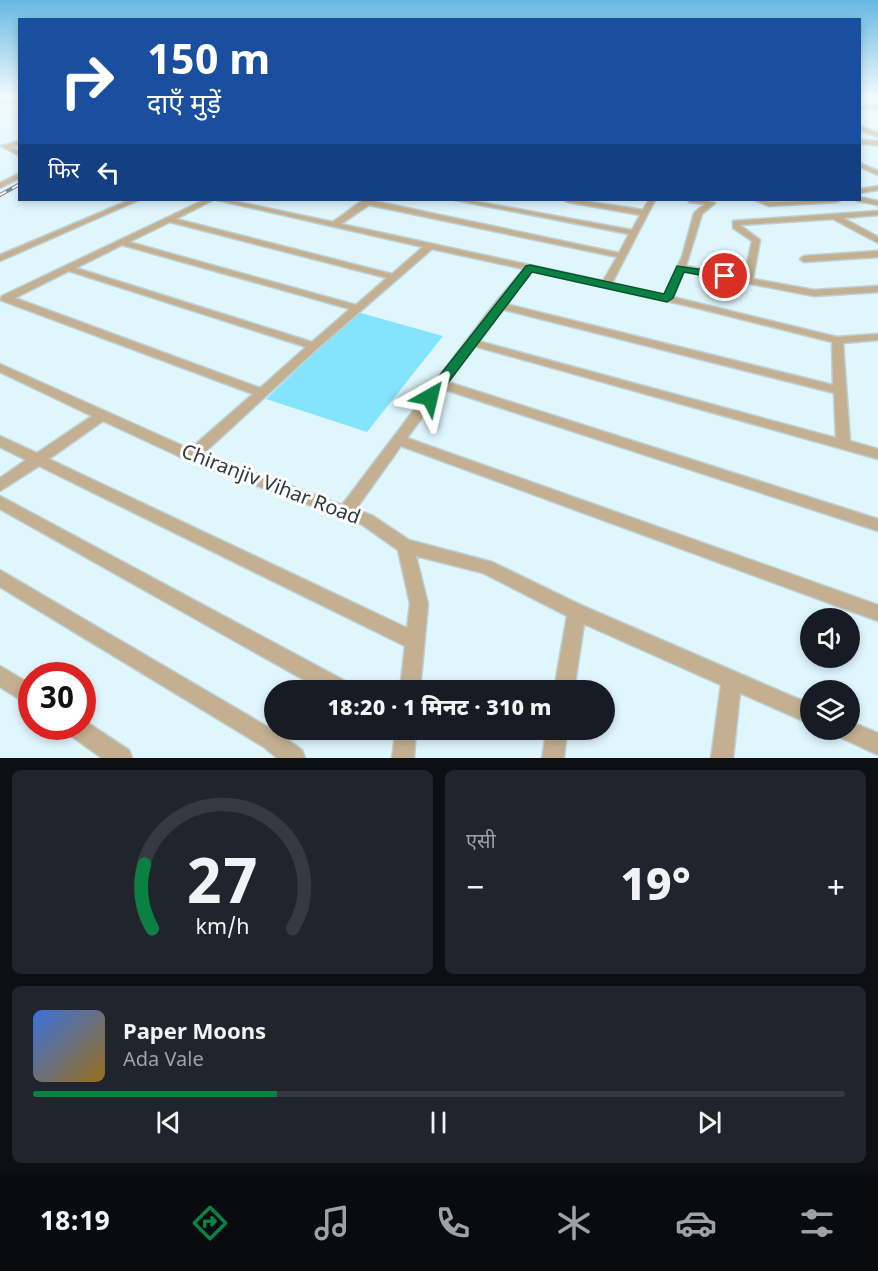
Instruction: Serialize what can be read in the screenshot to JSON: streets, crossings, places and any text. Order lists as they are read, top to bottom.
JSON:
{
  "streets": {
    "street": ["Chiranjiv Vihar Road"]
  },
  "page": {
    "turn": ["150 m", "दाएँ मुड़ें"],
    "then": "फिर",
    "limit": "30",
    "trip": "18:20 · 1 मिनट · 310 m",
    "tile": "एसी",
    "heat": ["−", "19°", "+"],
    "song": ["Paper Moons", "Ada Vale"],
    "tabs": "18:19",
    "gauge": ["27", "km/h"]
  }
}
